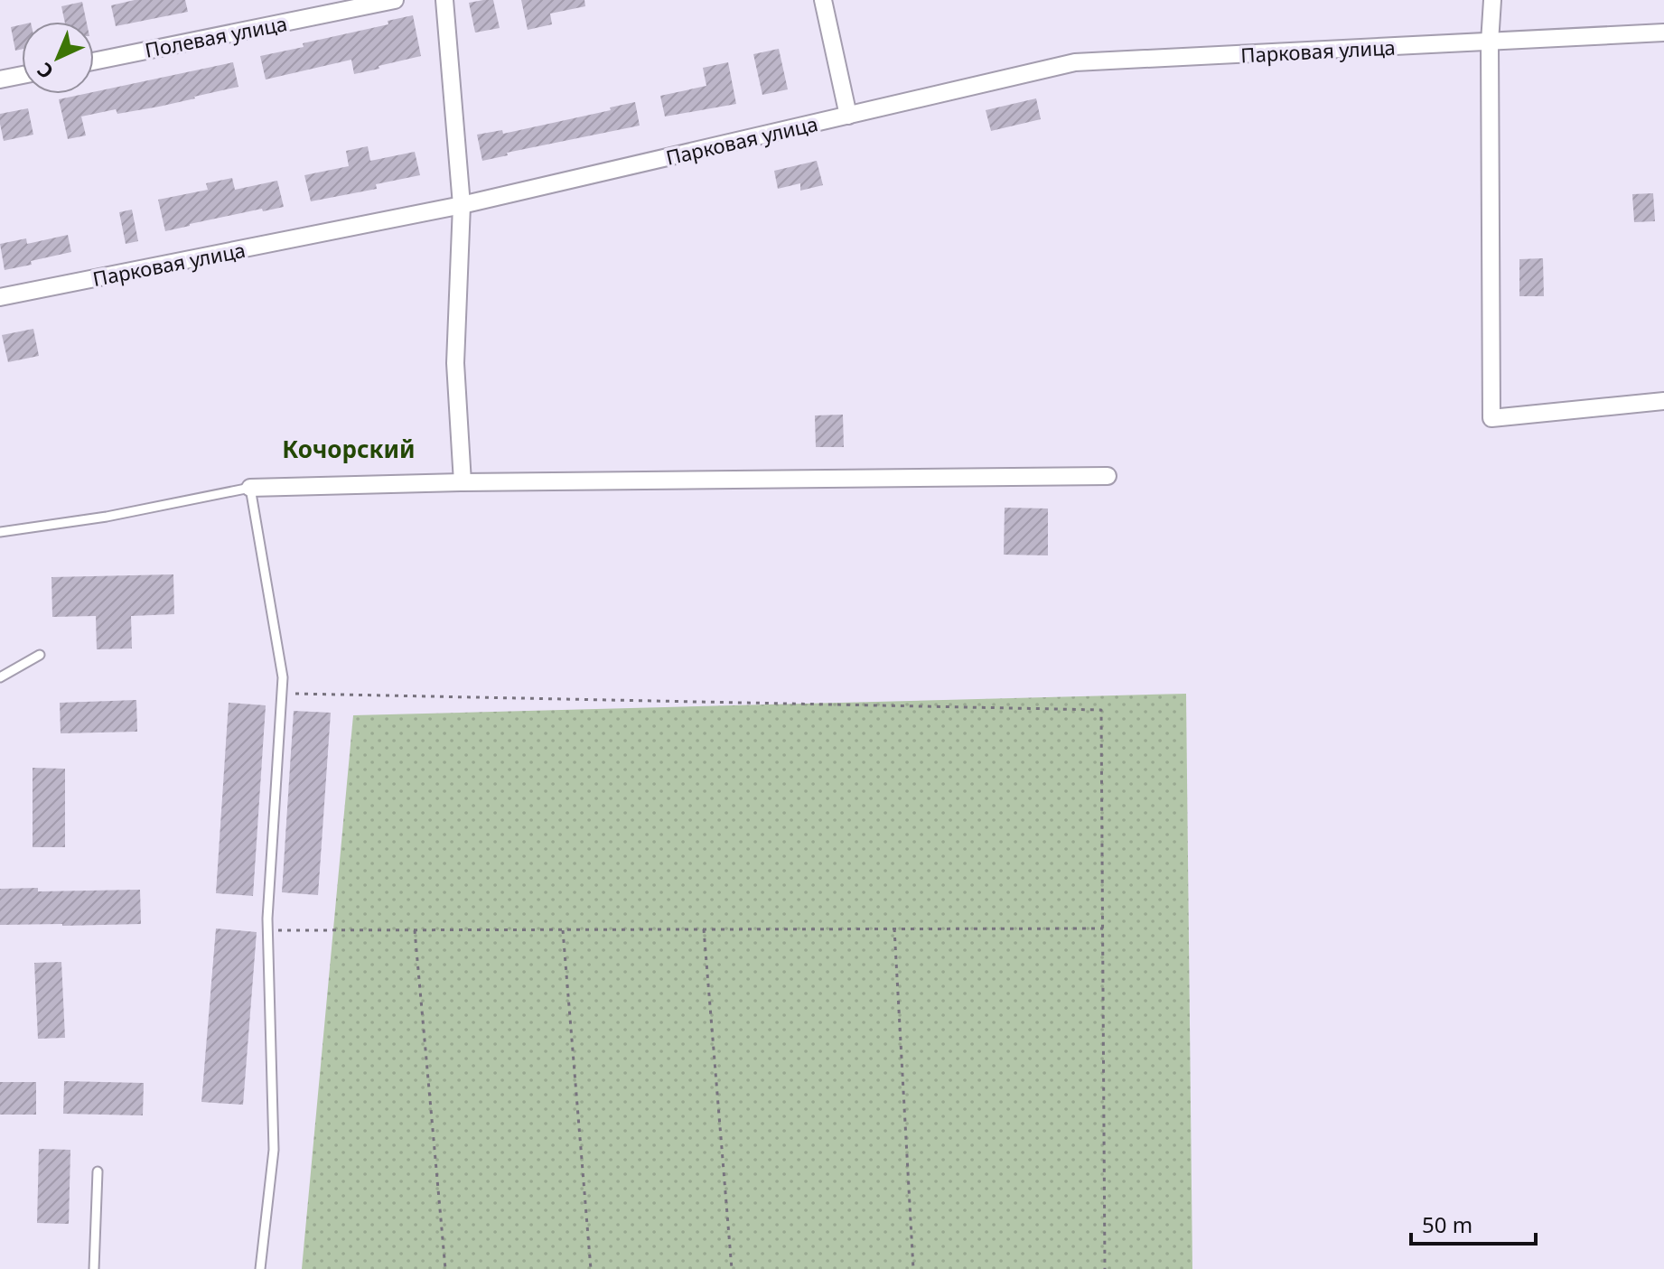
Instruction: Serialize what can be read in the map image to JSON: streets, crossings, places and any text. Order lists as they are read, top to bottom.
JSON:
{
  "streets": {
    "street": ["Полевая улица", "Парковая улица"]
  },
  "districts": ["Кочорский"],
  "scale_bar": "50 m",
  "north": "bottom left"
}
